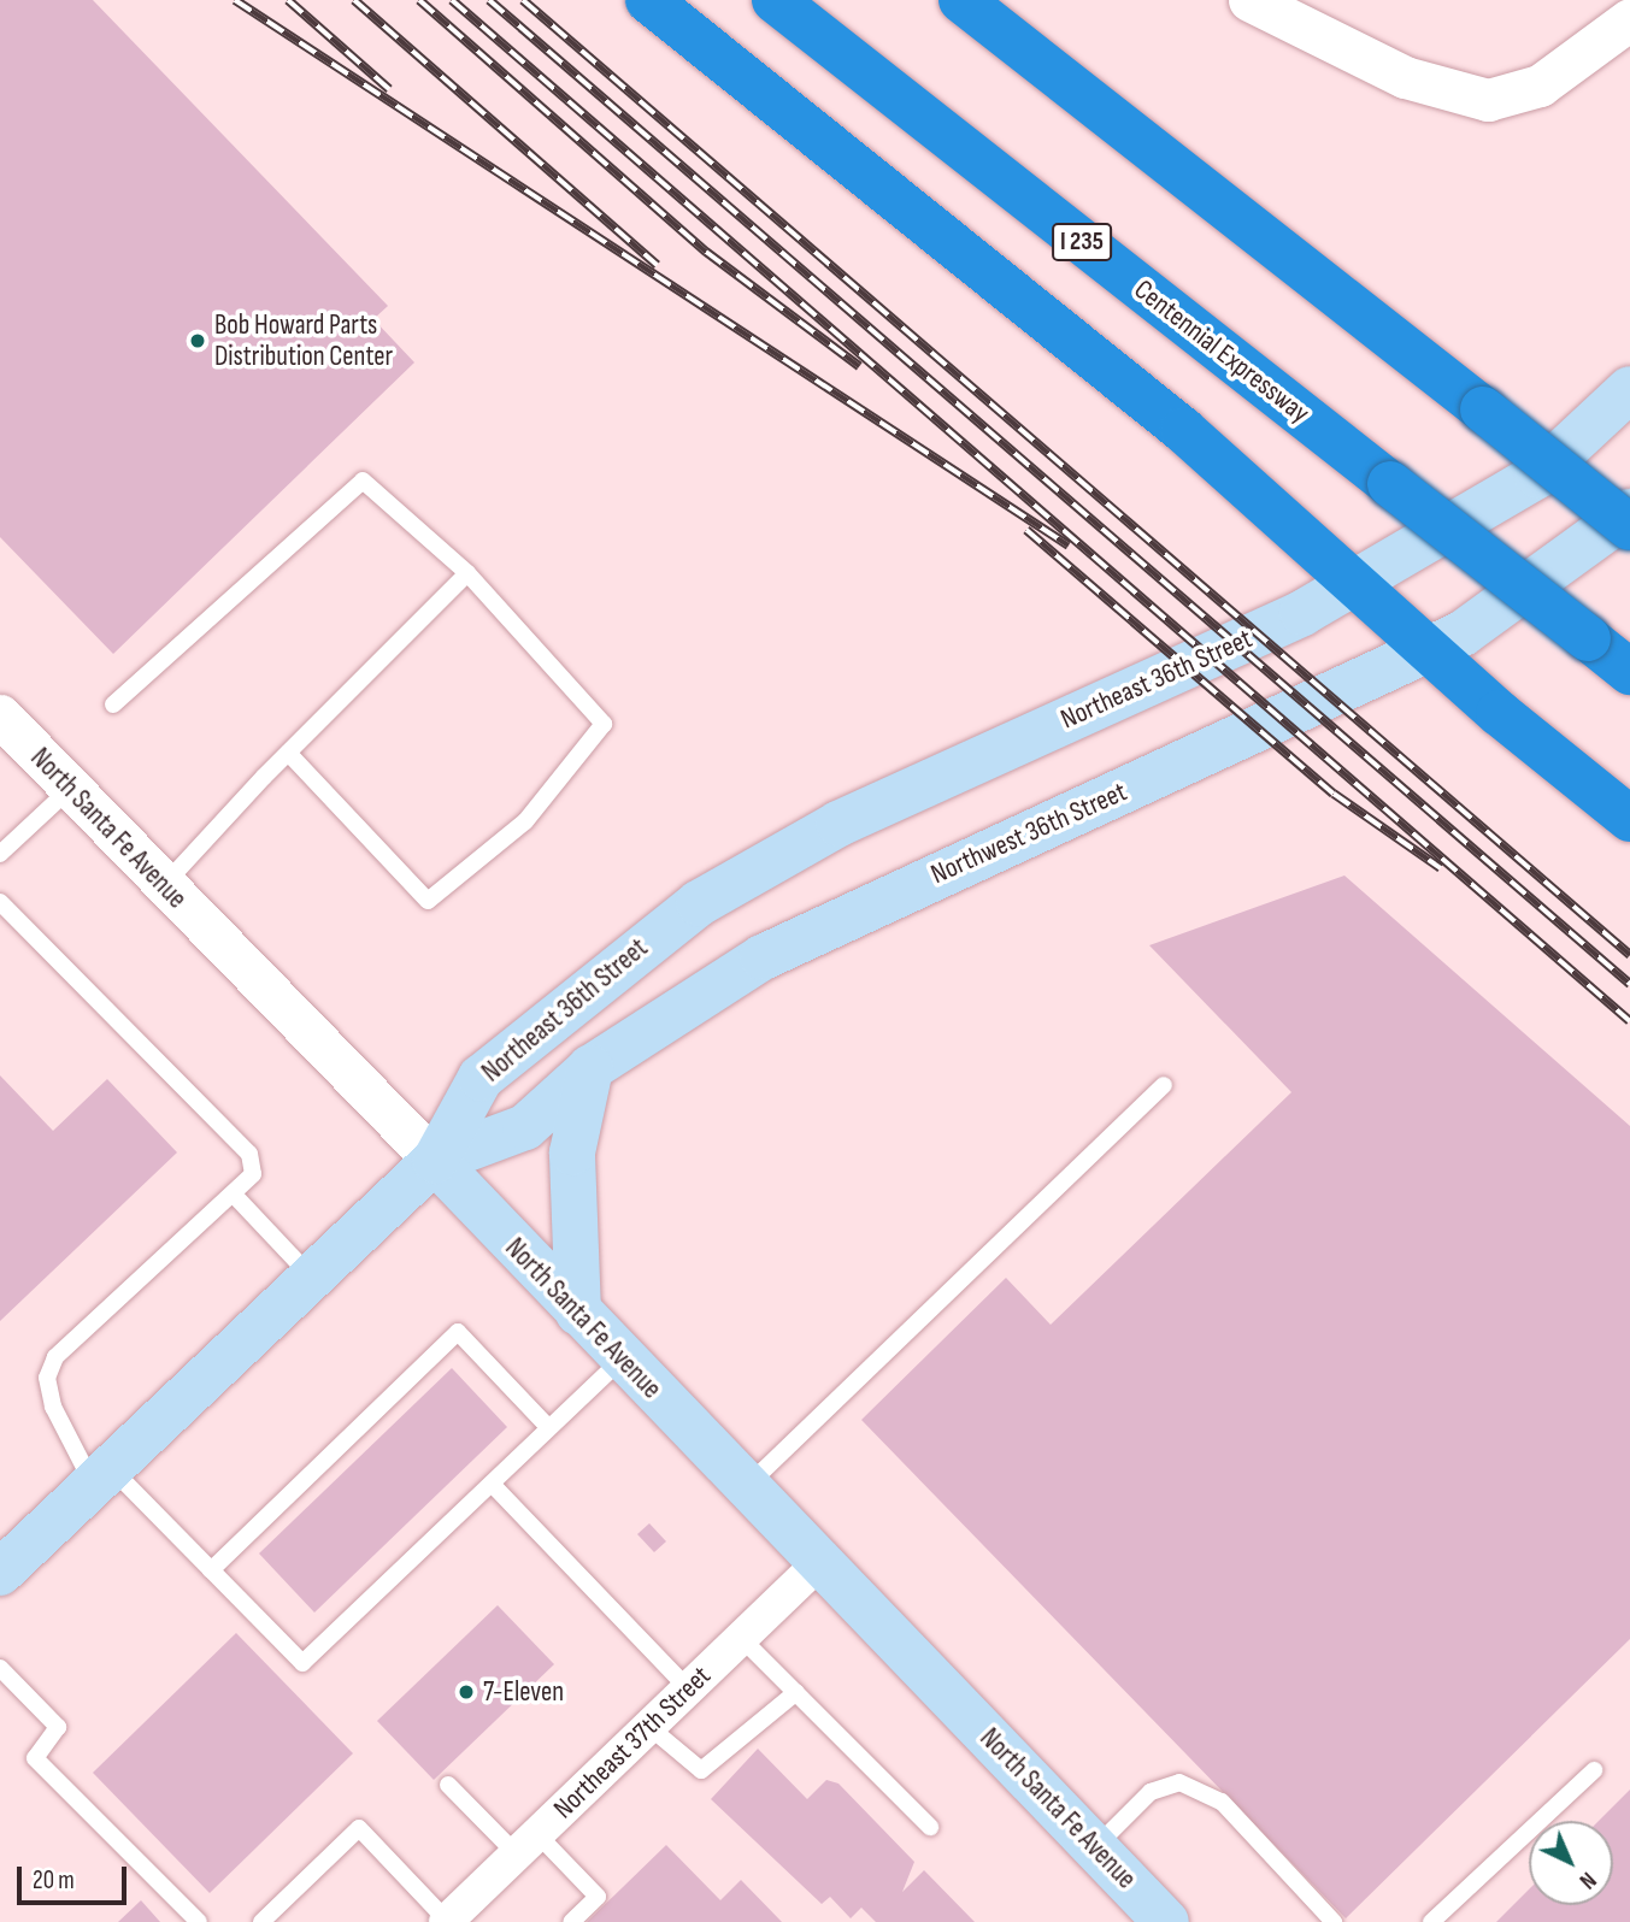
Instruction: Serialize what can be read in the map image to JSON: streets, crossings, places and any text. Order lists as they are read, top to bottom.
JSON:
{
  "streets": {
    "highway": ["I 235", "Centennial Expressway"],
    "main road": ["Northeast 36th Street", "North Santa Fe Avenue", "Northwest 36th Street"],
    "street": ["Northeast 37th Street"]
  },
  "crossings": [
    ["Northeast 36th Street", "North Santa Fe Avenue"],
    ["Northeast 36th Street", "Northwest 36th Street"],
    ["North Santa Fe Avenue", "Northwest 36th Street"],
    ["North Santa Fe Avenue", "Northeast 37th Street"]
  ],
  "places": ["Bob Howard Parts Distribution Center", "7-Eleven"],
  "scale_bar": "20 m",
  "north": "bottom right"
}
